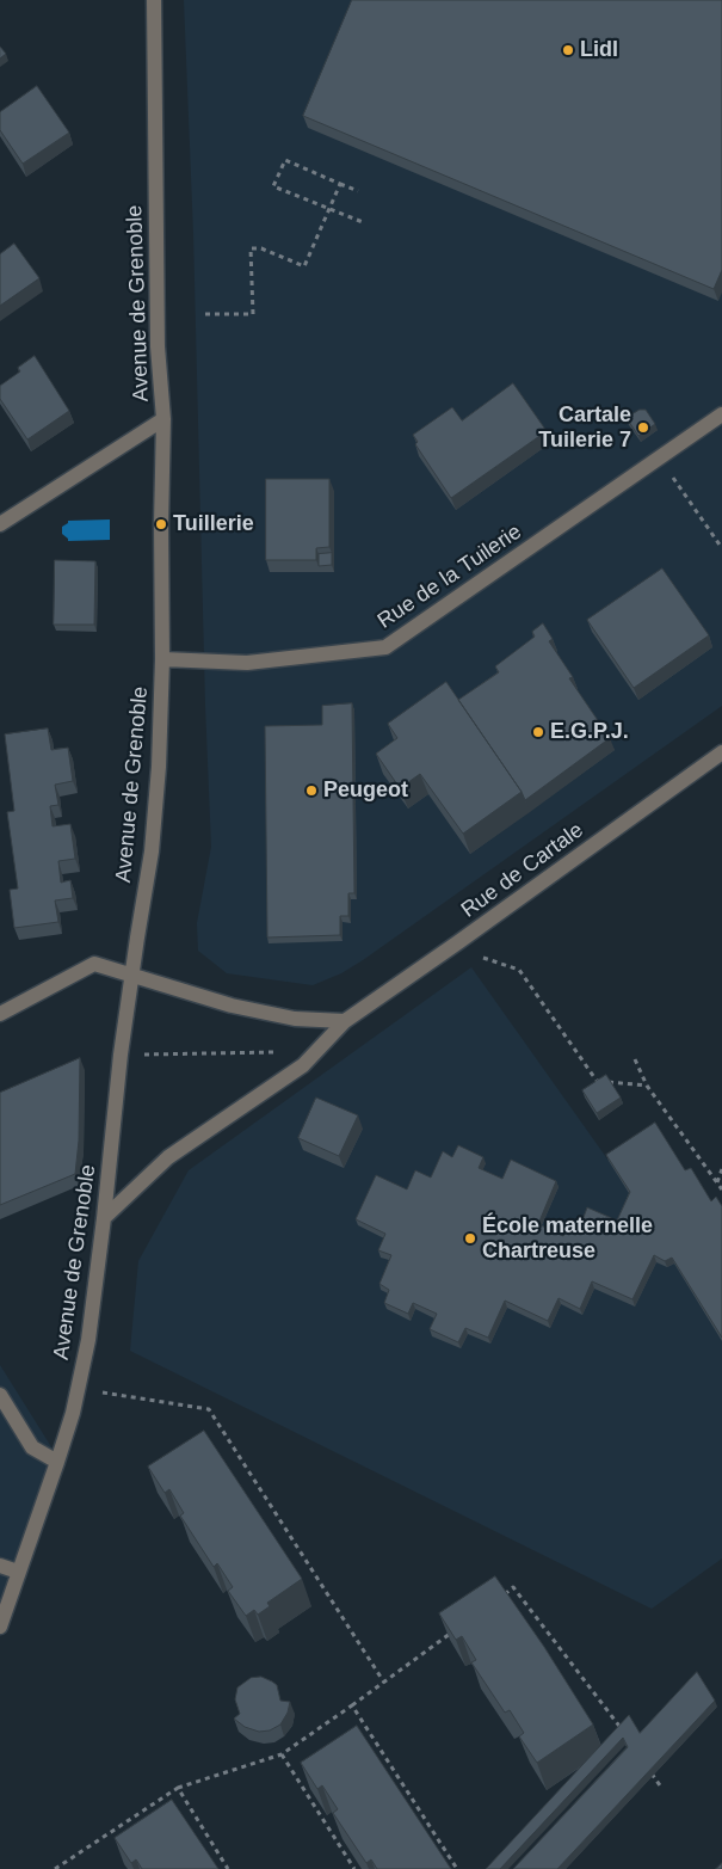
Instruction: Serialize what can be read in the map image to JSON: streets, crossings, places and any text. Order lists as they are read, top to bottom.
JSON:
{
  "streets": {
    "street": ["Avenue de Grenoble", "Rue de la Tuilerie", "Rue de Cartale"]
  },
  "crossings": [
    ["Avenue de Grenoble", "Rue de la Tuilerie"],
    ["Avenue de Grenoble", "Rue de Cartale"]
  ],
  "places": [
    "Lidl",
    "Cartale Tuilerie 7",
    "Tuillerie",
    "E.G.P.J.",
    "Peugeot",
    "École maternelle Chartreuse"
  ]
}
